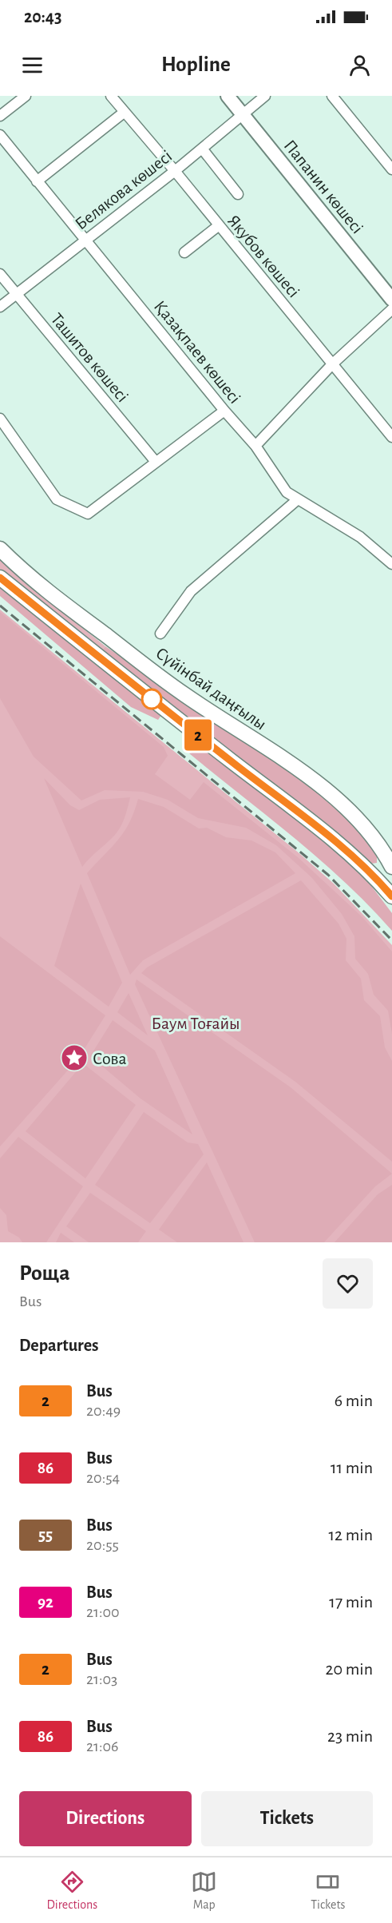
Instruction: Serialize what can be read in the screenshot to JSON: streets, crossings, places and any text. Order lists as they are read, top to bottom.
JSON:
{
  "streets": {
    "main road": ["Папанин көшесі", "Сүйінбай даңғылы"],
    "street": [
      "Белякова көшесі",
      "Якубов көшесі",
      "Қазақпаев көшесі",
      "Ташитов көшесі"
    ]
  },
  "crossings": [
    ["Папанин көшесі", "Белякова көшесі"],
    ["Белякова көшесі", "Якубов көшесі"],
    ["Белякова көшесі", "Қазақпаев көшесі"],
    ["Белякова көшесі", "Ташитов көшесі"]
  ],
  "parks": ["Баум Тоғайы"],
  "places": {
    "place": ["Сова"]
  },
  "lines": ["bus line 2"],
  "page": {
    "status": "20:43",
    "header": "Hopline",
    "on_map": "2",
    "heading": [
      ["Роща", "Bus"],
      "Departures"
    ],
    "list": [
      {
        "mark": "2",
        "name": "Bus",
        "note": "20:49",
        "value": "6 min"
      },
      {
        "mark": "86",
        "name": "Bus",
        "note": "20:54",
        "value": "11 min"
      },
      {
        "mark": "55",
        "name": "Bus",
        "note": "20:55",
        "value": "12 min"
      },
      {
        "mark": "92",
        "name": "Bus",
        "note": "21:00",
        "value": "17 min"
      },
      {
        "mark": "2",
        "name": "Bus",
        "note": "21:03",
        "value": "20 min"
      },
      {
        "mark": "86",
        "name": "Bus",
        "note": "21:06",
        "value": "23 min"
      }
    ],
    "buttons": ["Directions", "Tickets"],
    "tabs": ["Directions", "Map", "Tickets"]
  }
}
